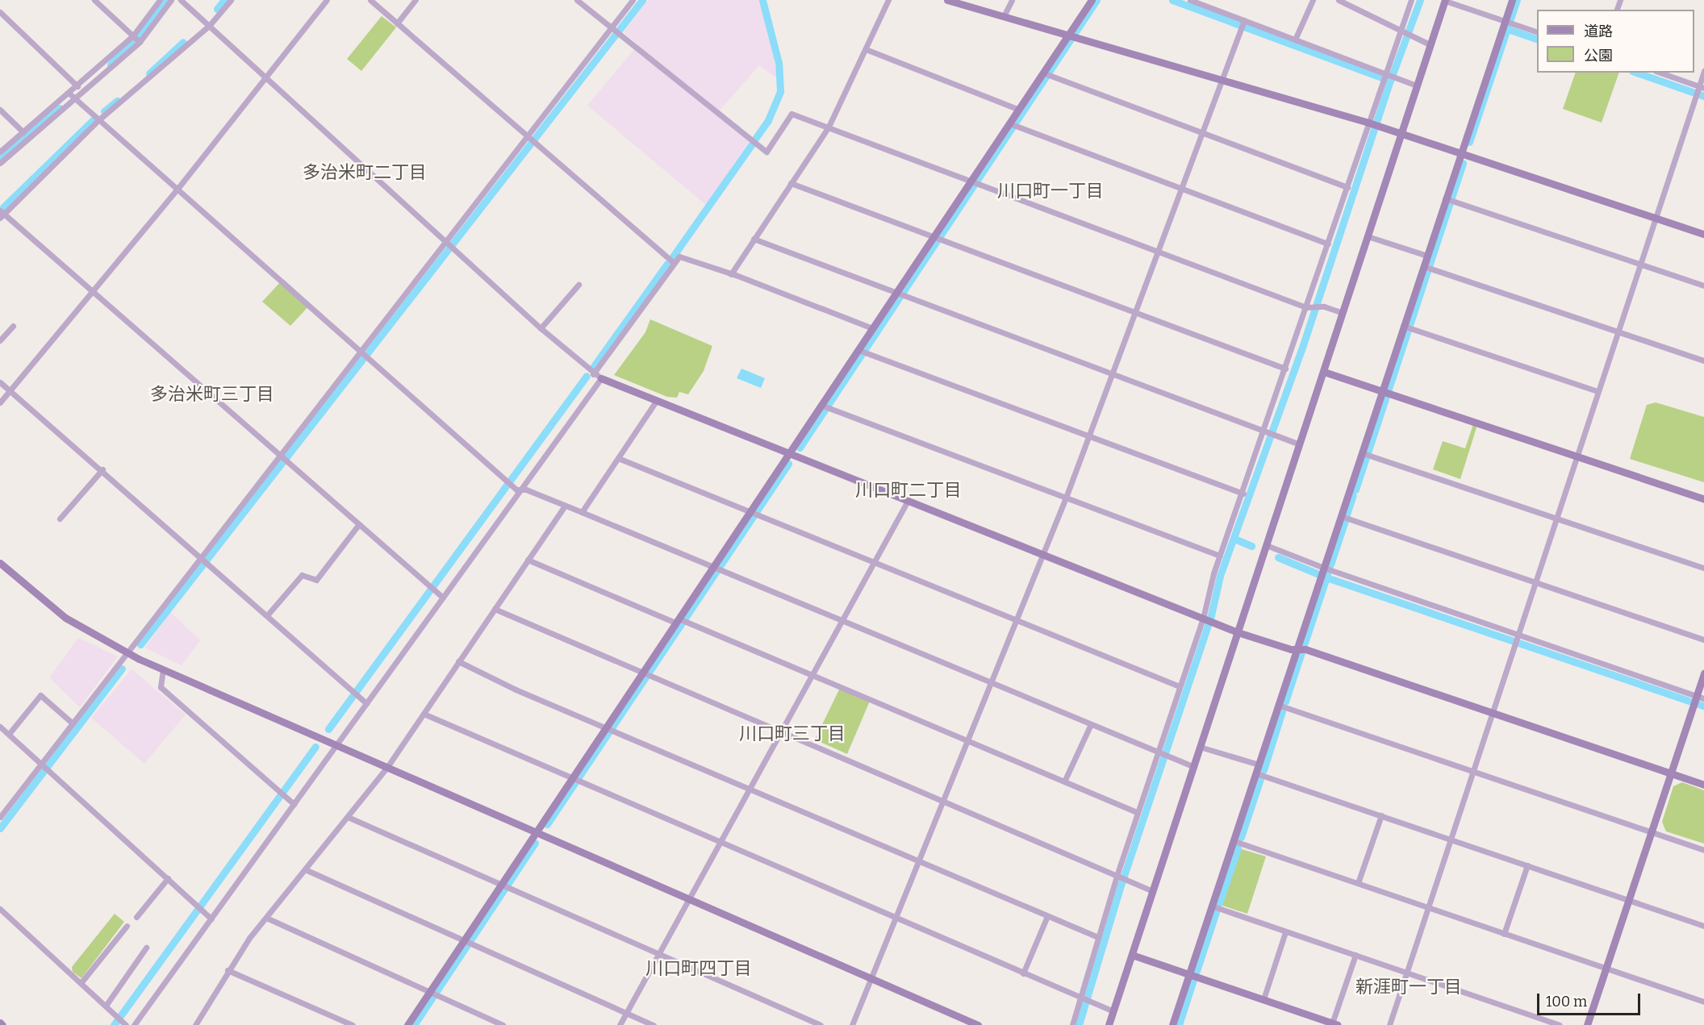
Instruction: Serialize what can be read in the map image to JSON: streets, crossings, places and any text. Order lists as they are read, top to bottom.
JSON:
{
  "districts": [
    "多治米町二丁目",
    "川口町一丁目",
    "多治米町三丁目",
    "川口町二丁目",
    "川口町三丁目",
    "川口町四丁目",
    "新涯町一丁目"
  ],
  "legend": ["道路", "公園"],
  "scale_bar": "100 m"
}
